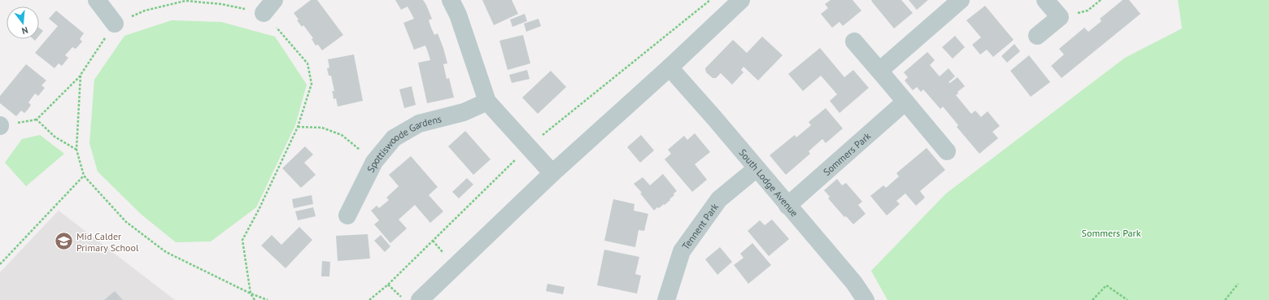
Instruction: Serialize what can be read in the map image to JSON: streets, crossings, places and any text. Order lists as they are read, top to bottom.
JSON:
{
  "streets": {
    "street": [
      "Spottiswoode Gardens",
      "Sommers Park",
      "South Lodge Avenue",
      "Tennent Park"
    ]
  },
  "crossings": [
    ["Sommers Park", "South Lodge Avenue"],
    ["South Lodge Avenue", "Tennent Park"]
  ],
  "parks": ["Sommers Park"],
  "places": {
    "school or university": ["Mid Calder Primary School"]
  },
  "north": "bottom"
}
